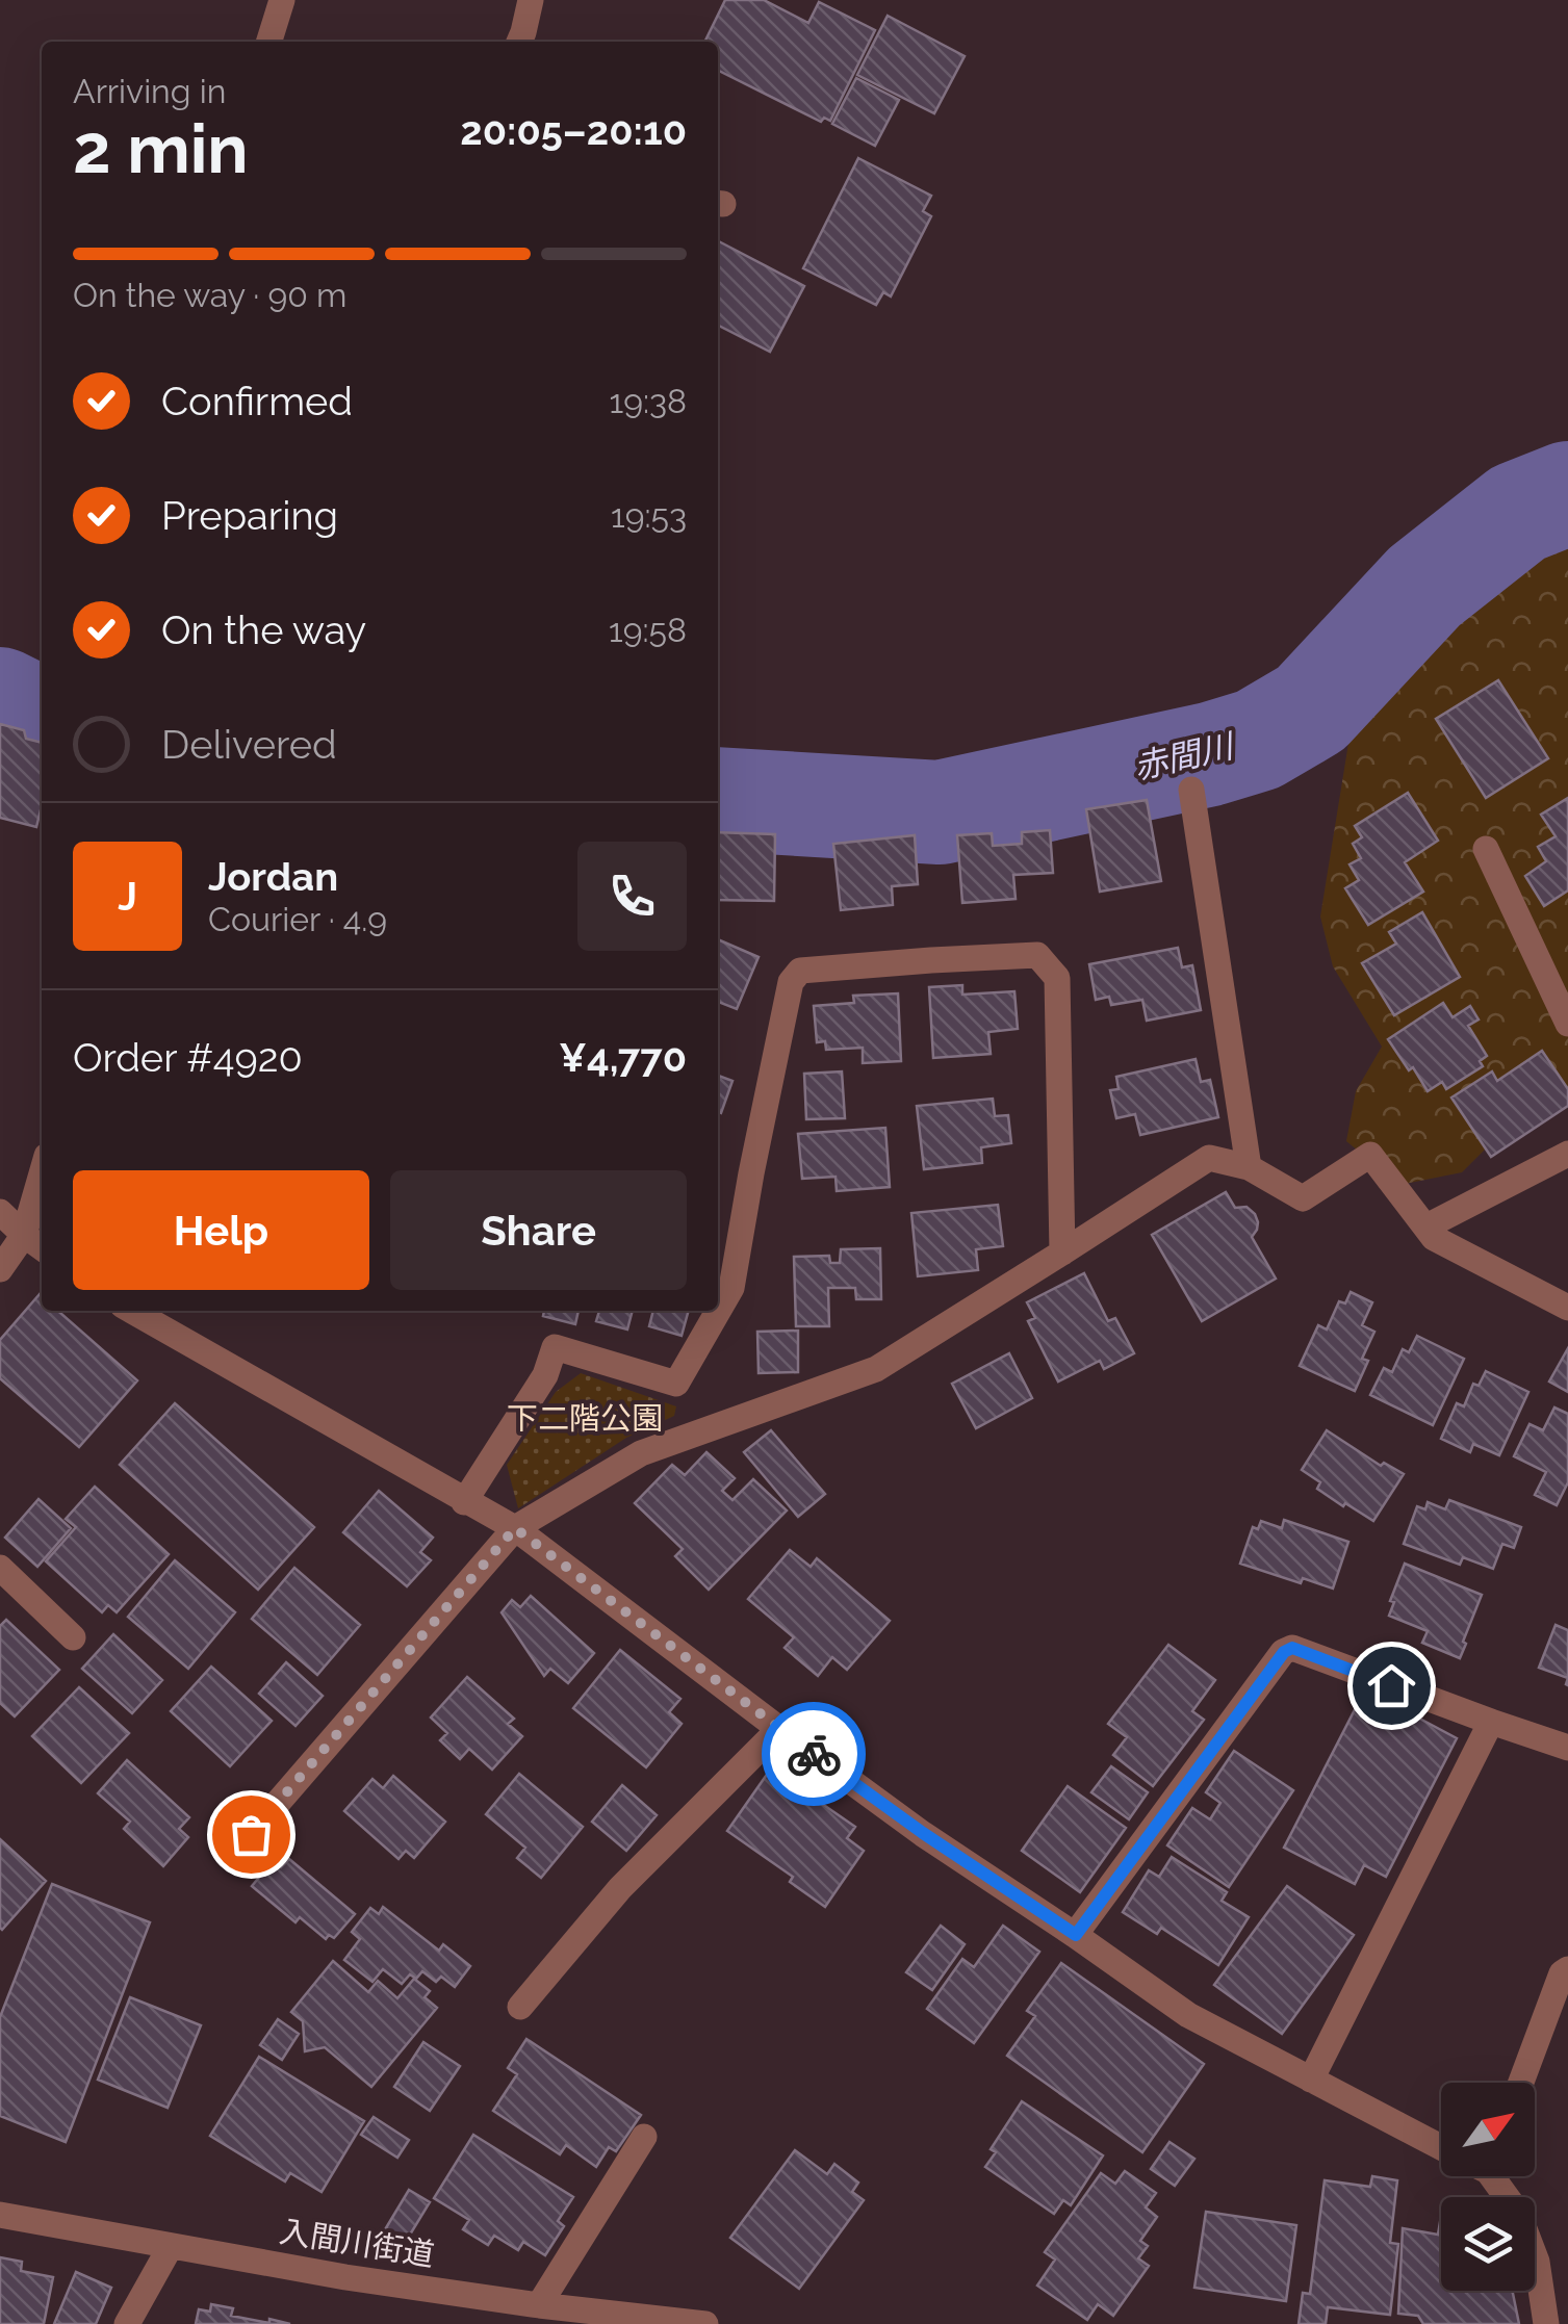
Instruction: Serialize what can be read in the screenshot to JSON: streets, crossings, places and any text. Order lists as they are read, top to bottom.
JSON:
{
  "streets": {
    "street": ["入間川街道"]
  },
  "water": ["赤間川"],
  "parks": ["下二階公園"],
  "north": "top right",
  "page": {
    "heading": ["2 min", "Arriving in", "20:05–20:10"],
    "panel": [
      "Jordan",
      "Courier · 4.9",
      "Order #4920",
      "¥4,770"
    ],
    "bar": "On the way · 90 m",
    "list": [
      ["Confirmed", "19:38"],
      ["Preparing", "19:53"],
      ["On the way", "19:58"],
      "Delivered"
    ],
    "round": "J",
    "buttons": ["Help", "Share"]
  }
}
